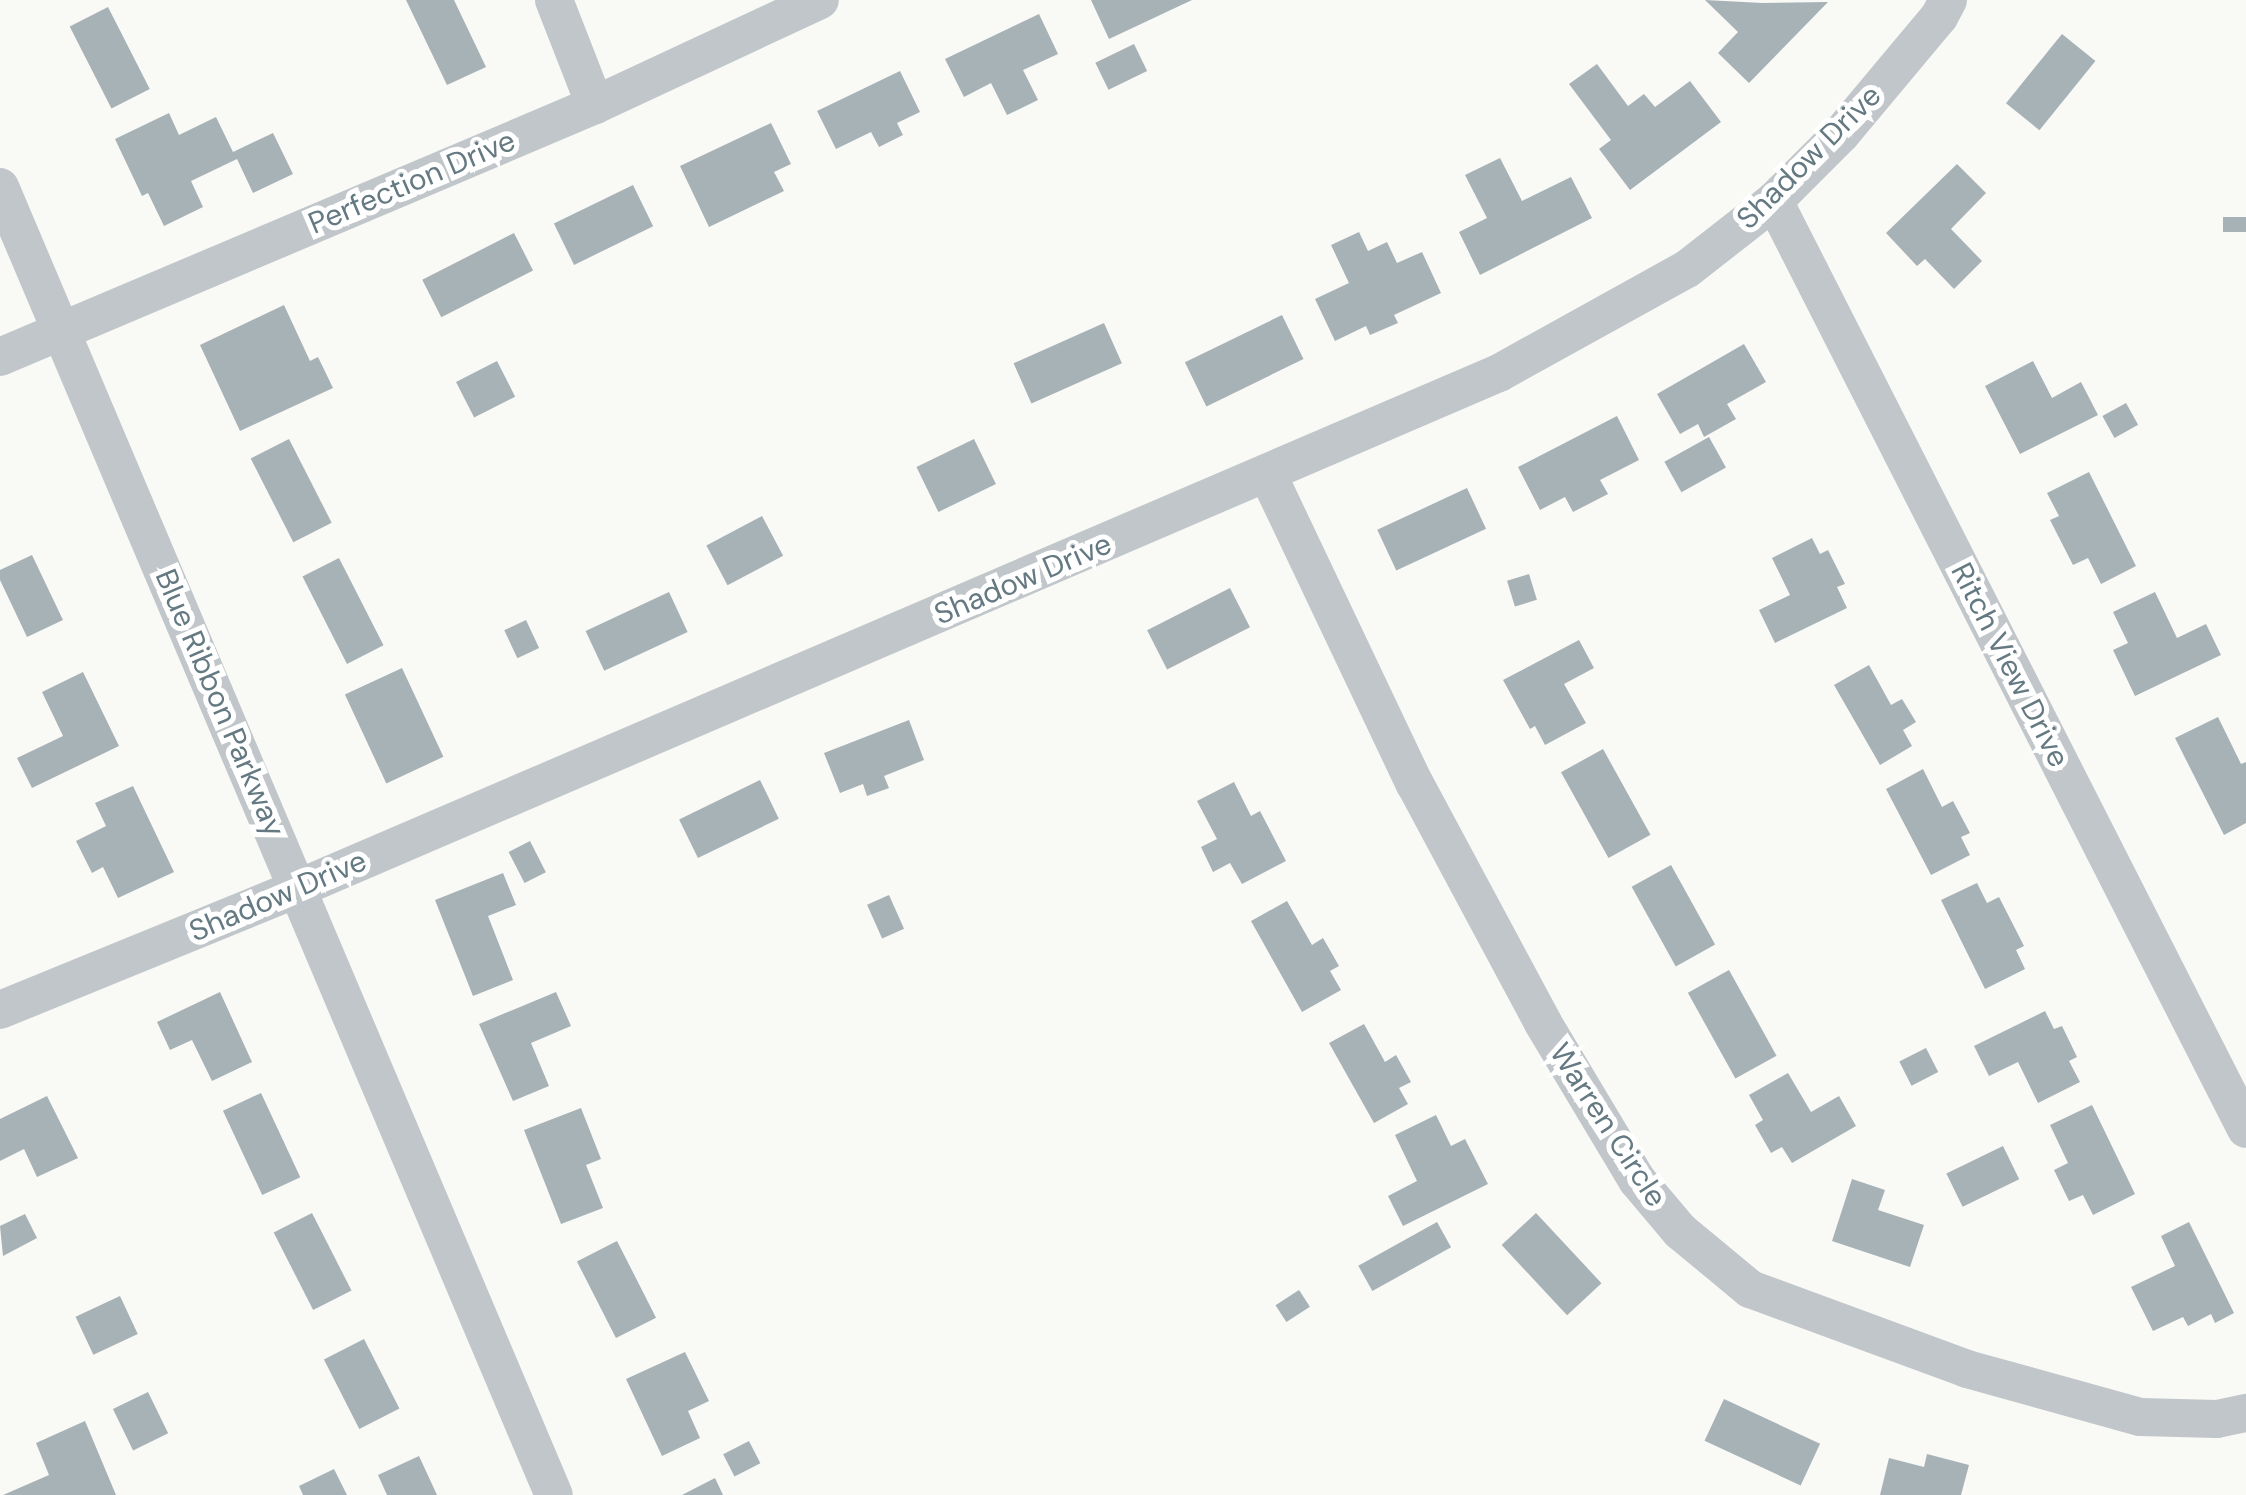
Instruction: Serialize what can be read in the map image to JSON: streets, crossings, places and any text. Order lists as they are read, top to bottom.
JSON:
{
  "streets": {
    "street": [
      "Shadow Drive",
      "Perfection Drive",
      "Ritch View Drive",
      "Blue Ribbon Parkway",
      "Warren Circle"
    ]
  },
  "crossings": [
    ["Shadow Drive", "Ritch View Drive"],
    ["Shadow Drive", "Blue Ribbon Parkway"],
    ["Shadow Drive", "Warren Circle"],
    ["Perfection Drive", "Blue Ribbon Parkway"]
  ]
}
